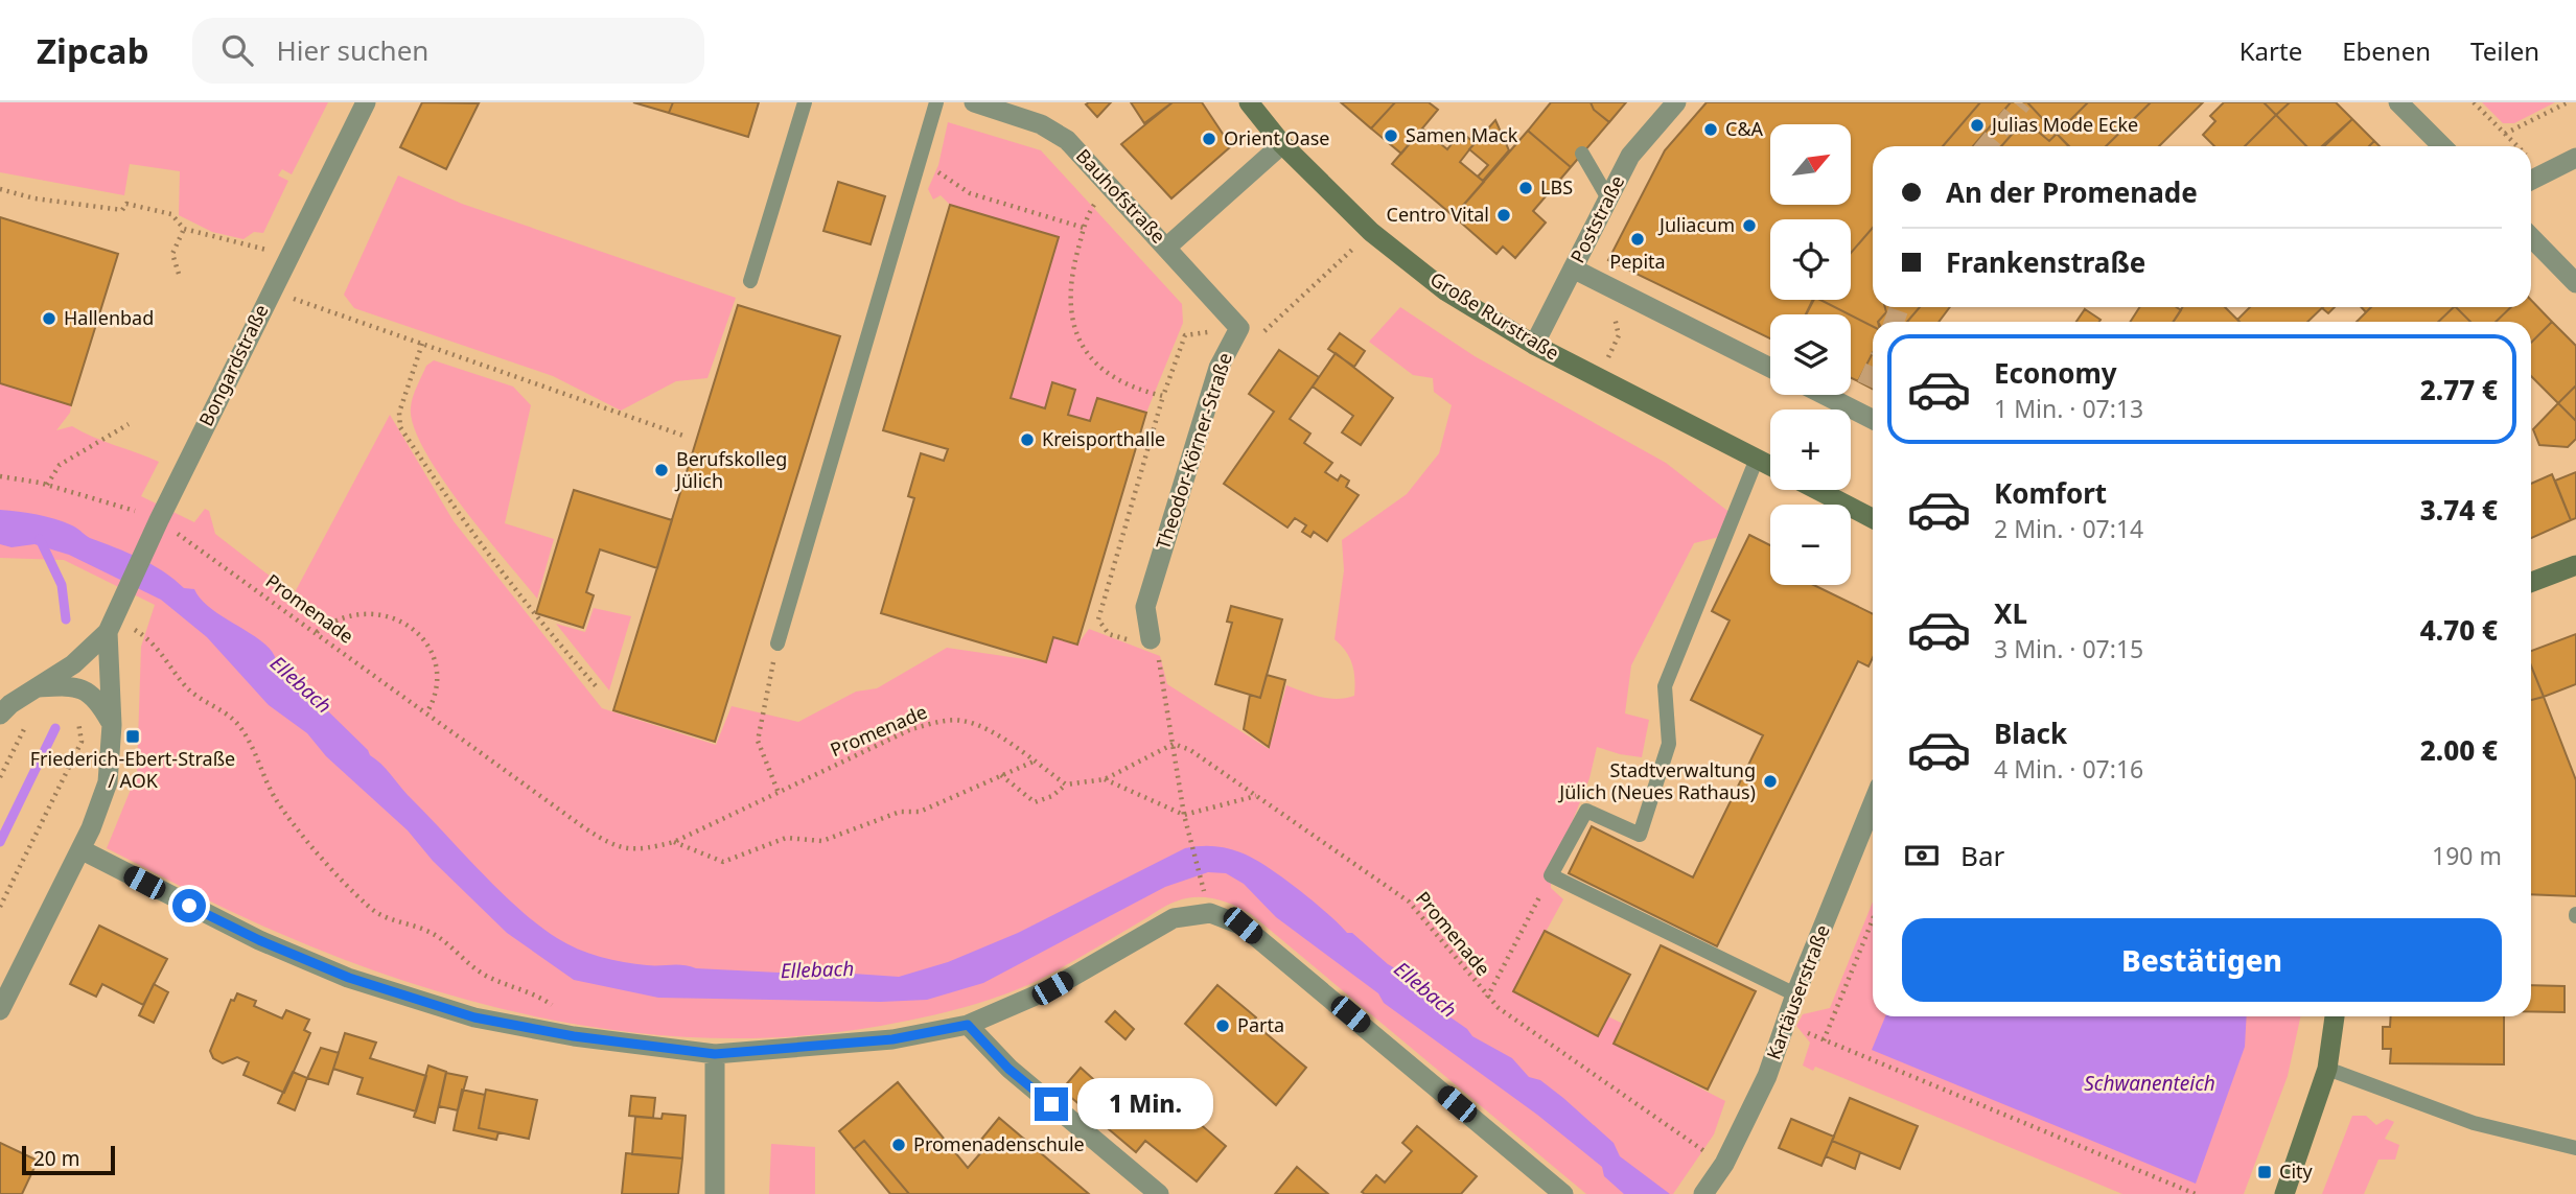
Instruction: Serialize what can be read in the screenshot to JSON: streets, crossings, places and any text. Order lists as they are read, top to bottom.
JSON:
{
  "streets": {
    "main road": ["Große Rurstraße"],
    "street": [
      "Bauhofstraße",
      "Poststraße",
      "Bongardstraße",
      "Theodor-Körner-Straße",
      "Kartäuserstraße"
    ],
    "path": ["Promenade"]
  },
  "crossings": [
    ["Bauhofstraße", "Große Rurstraße"],
    ["Poststraße", "Große Rurstraße"],
    ["Bongardstraße", "Promenade"],
    ["Promenade", "Kartäuserstraße"]
  ],
  "water": ["Ellebach", "Schwanenteich"],
  "places": {
    "other": [
      "Julias Mode Ecke",
      "C&A",
      "Samen Mack",
      "Orient Oase",
      "LBS",
      "Centro Vital",
      "Juliacum",
      "Pepita",
      "Hallenbad",
      "Kreisporthalle",
      "Berufskolleg Jülich",
      "Stadtverwaltung Jülich (Neues Rathaus)",
      "Parta",
      "Promenadenschule"
    ],
    "transit": ["Friederich-Ebert-Straße / AOK", "City"]
  },
  "scale_bar": "20 m",
  "north": "top right",
  "page": {
    "header": "Zipcab",
    "search": "Hier suchen",
    "nav": ["Karte", "Ebenen", "Teilen"],
    "map_buttons": ["+", "−"],
    "banner": ["An der Promenade", "Frankenstraße"],
    "list": [
      {
        "name": "Economy",
        "note": "1 Min. · 07:13",
        "value": "2.77 €"
      },
      {
        "name": "Komfort",
        "note": "2 Min. · 07:14",
        "value": "3.74 €"
      },
      {
        "name": "XL",
        "note": "3 Min. · 07:15",
        "value": "4.70 €"
      },
      {
        "name": "Black",
        "note": "4 Min. · 07:16",
        "value": "2.00 €"
      }
    ],
    "pay": ["Bar", "190 m"],
    "buttons": "Bestätigen",
    "bubble": "1 Min.",
    "scale": "20 m"
  }
}
